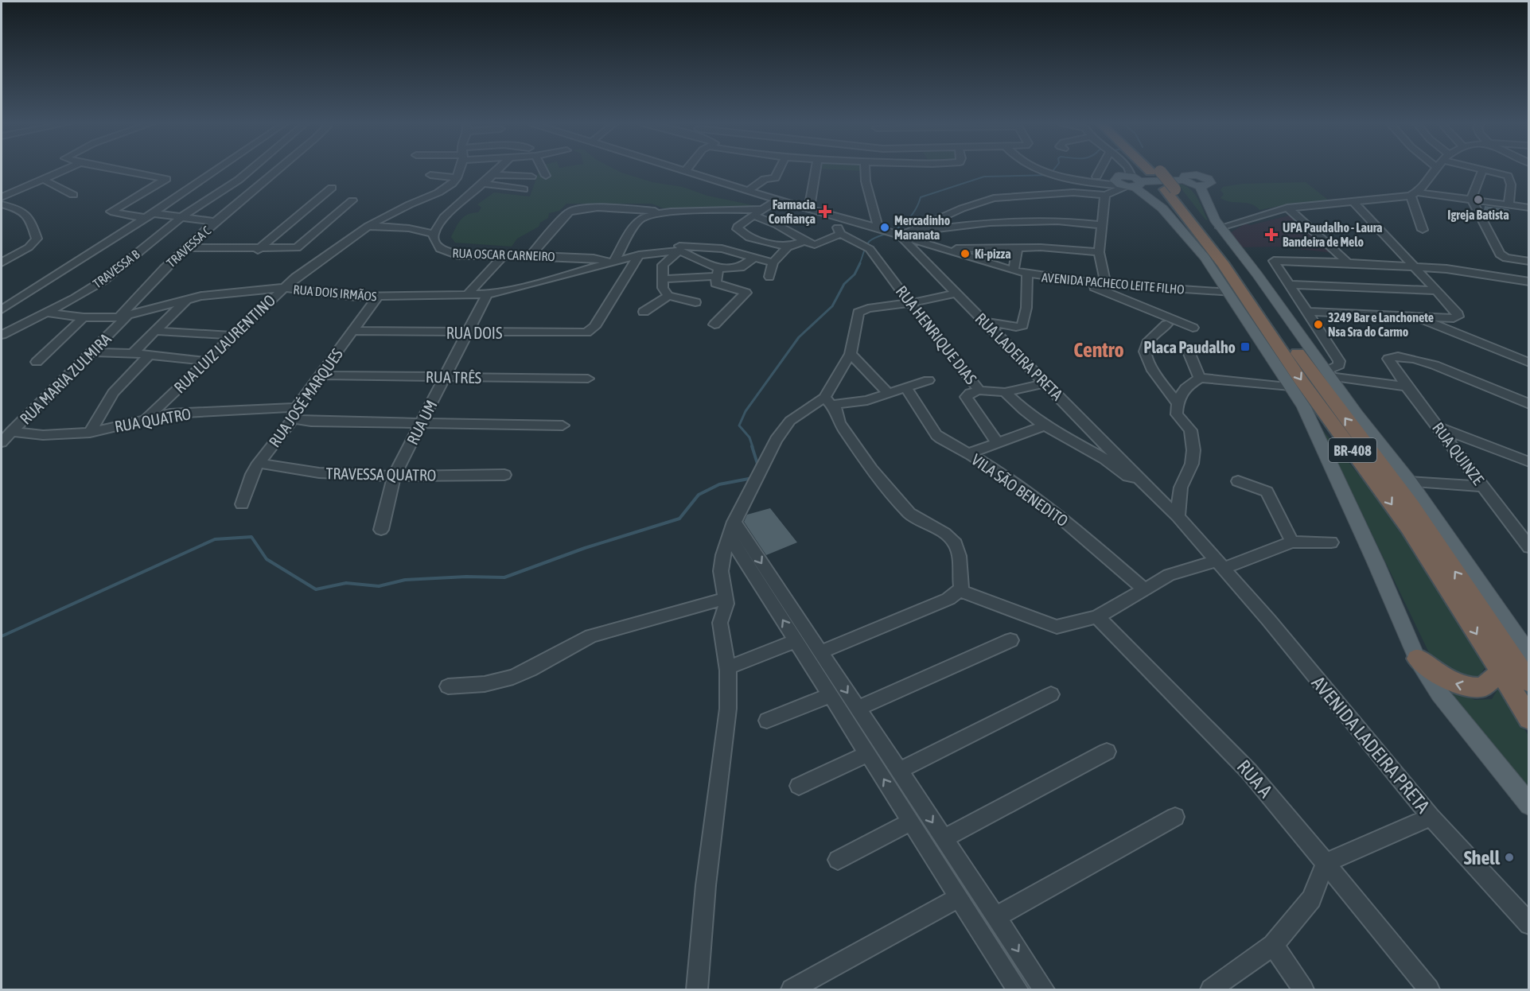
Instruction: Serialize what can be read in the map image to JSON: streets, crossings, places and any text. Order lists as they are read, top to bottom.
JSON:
{
  "streets": {
    "highway": ["BR-408"],
    "street": [
      "TRAVESSA C",
      "RUA OSCAR CARNEIRO",
      "TRAVESSA B",
      "AVENIDA PACHECO LEITE FILHO",
      "RUA DOIS IRMÃOS",
      "RUA DOIS",
      "RUA HENRIQUE DIAS",
      "RUA LUIZ LAURENTINO",
      "RUA LADEIRA PRETA",
      "RUA TRÊS",
      "RUA MARIA ZULMIRA",
      "RUA JOSÉ MARQUES",
      "RUA QUATRO",
      "RUA UM",
      "RUA QUINZE",
      "TRAVESSA QUATRO",
      "VILA SÃO BENEDITO",
      "AVENIDA LADEIRA PRETA",
      "RUA A"
    ]
  },
  "crossings": [
    ["TRAVESSA C", "RUA DOIS IRMÃOS"],
    ["TRAVESSA C", "RUA MARIA ZULMIRA"],
    ["RUA OSCAR CARNEIRO", "RUA DOIS IRMÃOS"],
    ["TRAVESSA B", "RUA DOIS IRMÃOS"],
    ["AVENIDA PACHECO LEITE FILHO", "RUA LADEIRA PRETA"],
    ["RUA DOIS IRMÃOS", "RUA DOIS"],
    ["RUA DOIS IRMÃOS", "RUA LUIZ LAURENTINO"],
    ["RUA DOIS IRMÃOS", "RUA MARIA ZULMIRA"],
    ["RUA DOIS IRMÃOS", "RUA JOSÉ MARQUES"],
    ["RUA DOIS IRMÃOS", "RUA UM"],
    ["RUA DOIS", "RUA JOSÉ MARQUES"],
    ["RUA DOIS", "RUA UM"],
    ["RUA LUIZ LAURENTINO", "RUA QUATRO"],
    ["RUA LADEIRA PRETA", "AVENIDA LADEIRA PRETA"],
    ["RUA TRÊS", "RUA JOSÉ MARQUES"],
    ["RUA TRÊS", "RUA UM"],
    ["RUA MARIA ZULMIRA", "RUA QUATRO"],
    ["RUA JOSÉ MARQUES", "RUA QUATRO"],
    ["RUA JOSÉ MARQUES", "TRAVESSA QUATRO"],
    ["RUA UM", "TRAVESSA QUATRO"]
  ],
  "districts": ["Centro"],
  "places": {
    "other": [
      "Igreja Batista",
      "Mercadinho Maranata",
      "Ki-pizza",
      "3249 Bar e Lanchonete Nsa Sra do Carmo",
      "Shell"
    ],
    "health": ["Farmacia Confiança", "UPA Paudalho - Laura Bandeira de Melo"],
    "transit": ["Placa Paudalho"]
  }
}
